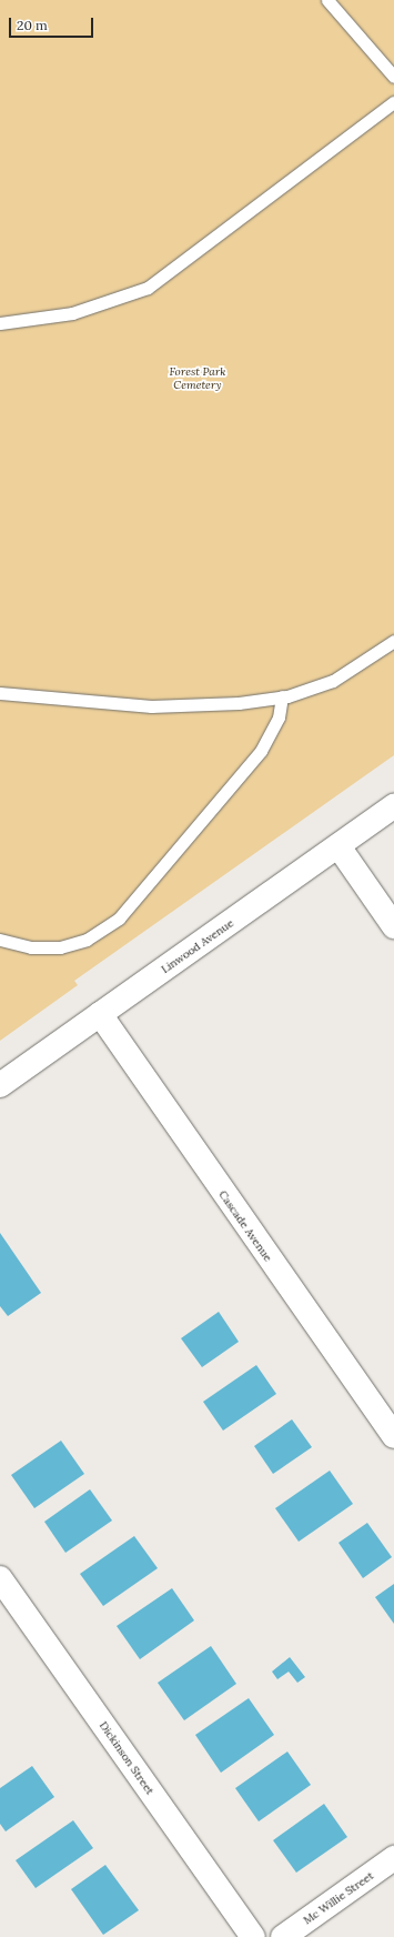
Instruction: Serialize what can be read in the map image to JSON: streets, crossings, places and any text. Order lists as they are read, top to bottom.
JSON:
{
  "streets": {
    "street": [
      "Linwood Avenue",
      "Cascade Avenue",
      "Dickinson Street",
      "Mc Willie Street"
    ]
  },
  "crossings": [
    ["Linwood Avenue", "Cascade Avenue"]
  ],
  "parks": ["Forest Park Cemetery"],
  "scale_bar": "20 m"
}
